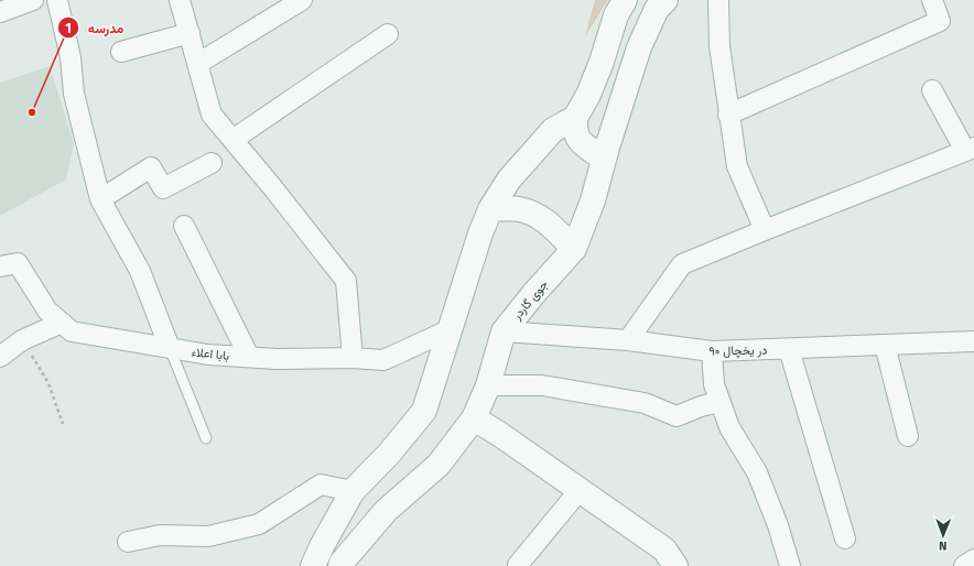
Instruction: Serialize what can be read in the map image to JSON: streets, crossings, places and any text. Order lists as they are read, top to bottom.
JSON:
{
  "streets": {
    "street": ["جوی گاردر", "در یخچال ۹۰", "بابا اعلاء"]
  },
  "crossings": [
    ["جوی گاردر", "در یخچال ۹۰"]
  ],
  "places": ["مدرسه"],
  "north": "bottom"
}
